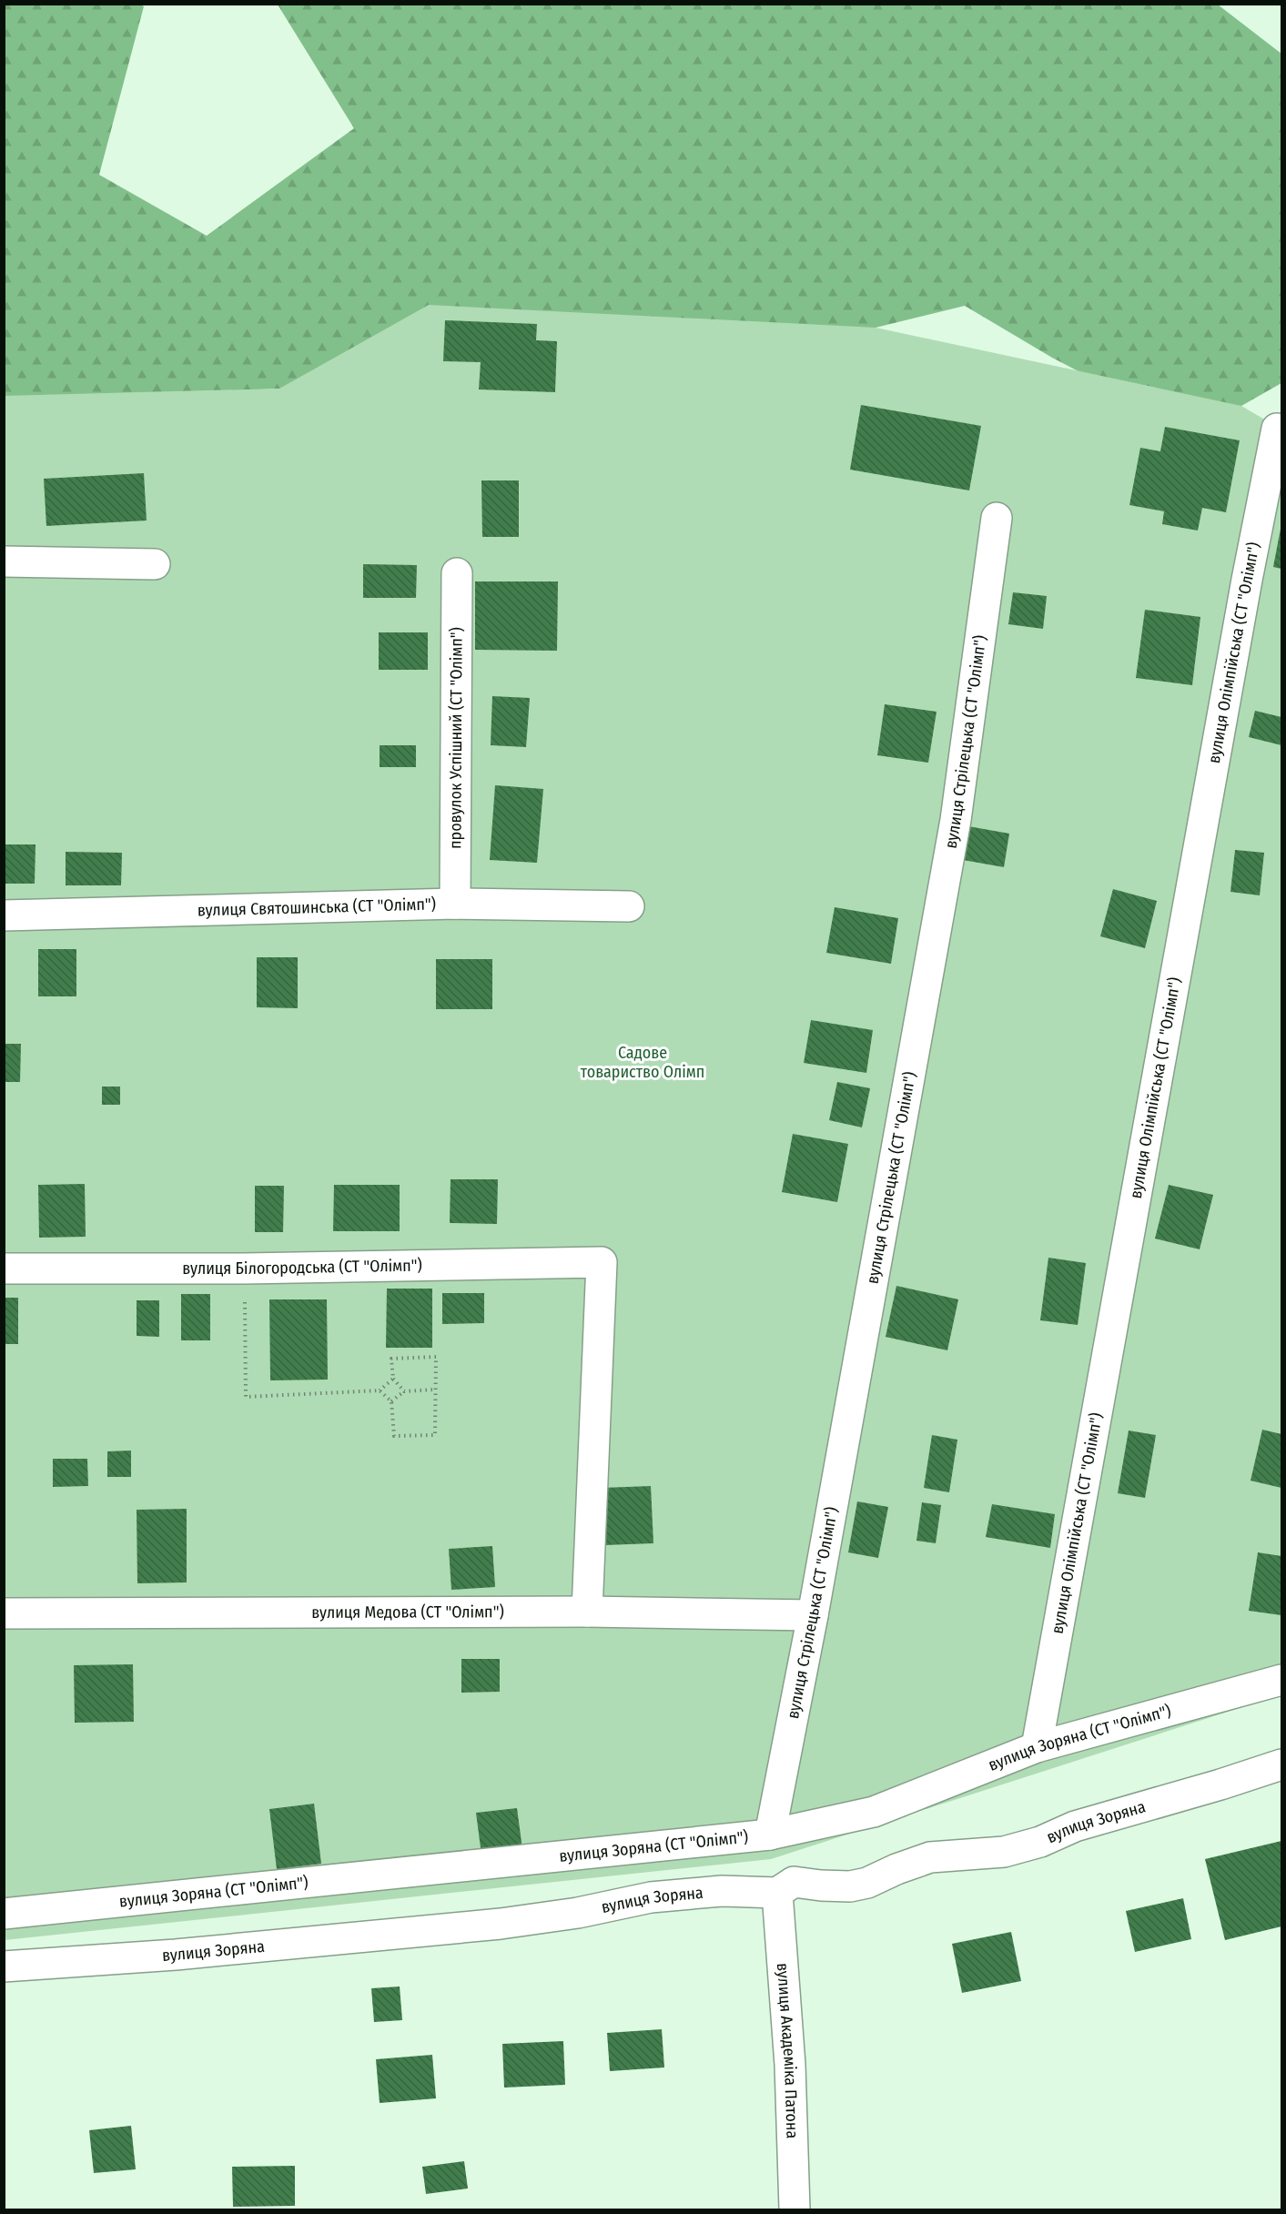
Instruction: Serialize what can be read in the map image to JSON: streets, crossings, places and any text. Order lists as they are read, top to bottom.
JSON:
{
  "streets": {
    "street": [
      "вулиця Олімпійська (СТ \"Олімп\")",
      "провулок Успішний (СТ \"Олімп\")",
      "вулиця Стрілецька (СТ \"Олімп\")",
      "вулиця Святошинська (СТ \"Олімп\")",
      "вулиця Білогородська (СТ \"Олімп\")",
      "вулиця Медова (СТ \"Олімп\")",
      "вулиця Зоряна (СТ \"Олімп\")",
      "вулиця Зоряна",
      "вулиця Академіка Патона"
    ]
  },
  "crossings": [
    ["вулиця Олімпійська (СТ \"Олімп\")", "вулиця Зоряна (СТ \"Олімп\")"],
    ["провулок Успішний (СТ \"Олімп\")", "вулиця Святошинська (СТ \"Олімп\")"],
    ["вулиця Стрілецька (СТ \"Олімп\")", "вулиця Медова (СТ \"Олімп\")"],
    ["вулиця Стрілецька (СТ \"Олімп\")", "вулиця Зоряна (СТ \"Олімп\")"],
    ["вулиця Білогородська (СТ \"Олімп\")", "вулиця Медова (СТ \"Олімп\")"],
    ["вулиця Зоряна", "вулиця Академіка Патона"]
  ],
  "parks": ["Садове товариство Олімп"]
}
